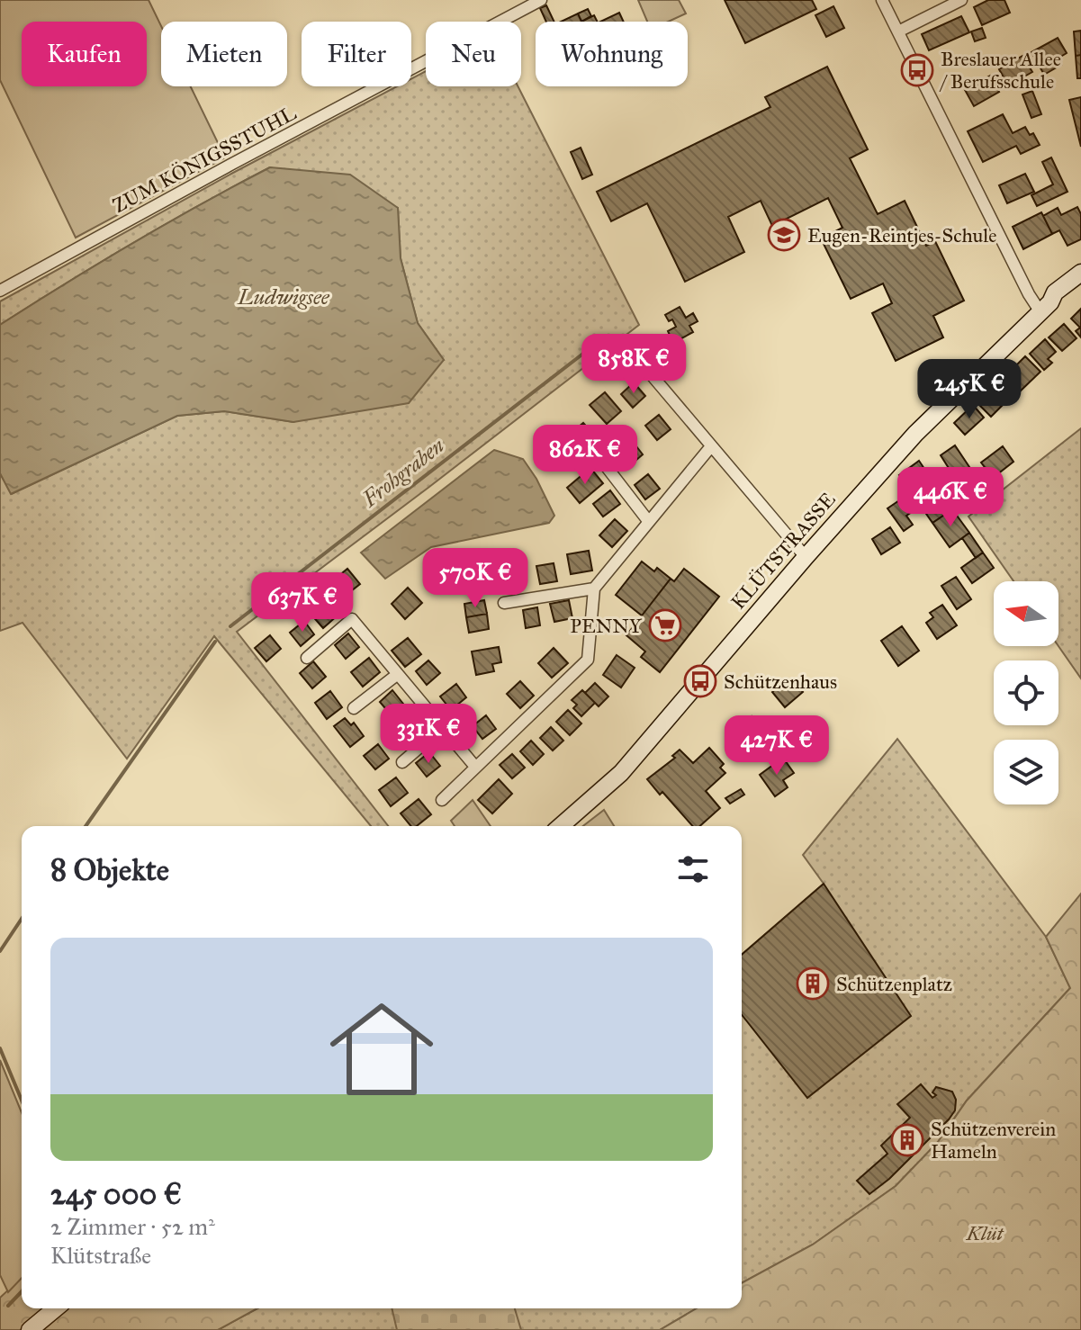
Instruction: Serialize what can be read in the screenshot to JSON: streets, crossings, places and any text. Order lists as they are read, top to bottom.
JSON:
{
  "streets": {
    "main road": ["KLÜTSTRASSE"],
    "street": ["ZUM KÖNIGSSTUHL"]
  },
  "water": ["Ludwigsee", "Frohgraben"],
  "parks": ["Klüt"],
  "places": {
    "bus stop": ["Breslauer Allee / Berufsschule", "Schützenhaus"],
    "school or university": ["Eugen-Reintjes-Schule"],
    "supermarket": ["PENNY"],
    "building": ["Schützenplatz", "Schützenverein Hameln"]
  },
  "north": "left",
  "page": {
    "chip": [
      "Kaufen",
      "Mieten",
      "Filter",
      "Neu",
      "Wohnung"
    ],
    "price": [
      "858K €",
      "245K €",
      "862K €",
      "446K €",
      "570K €",
      "637K €",
      "331K €",
      "427K €"
    ],
    "heading": "8 Objekte",
    "list": [
      {
        "name": "245 000 €",
        "note": "2 Zimmer · 52 m² · Klütstraße"
      }
    ]
  }
}
